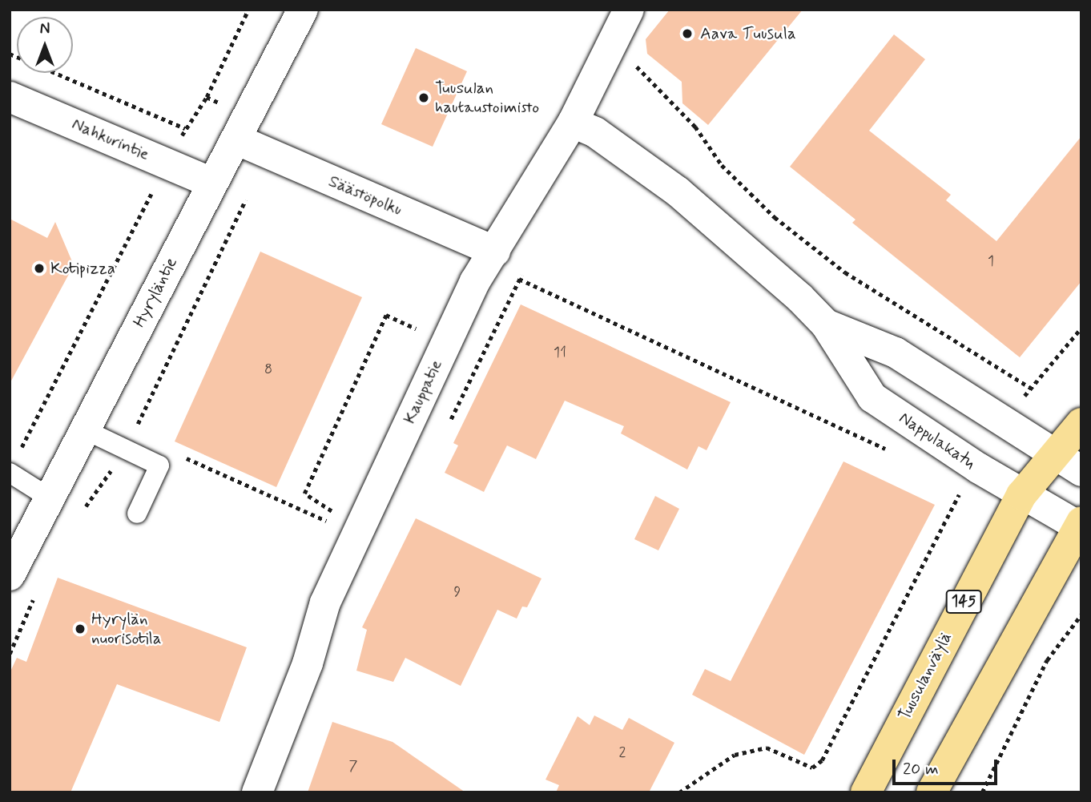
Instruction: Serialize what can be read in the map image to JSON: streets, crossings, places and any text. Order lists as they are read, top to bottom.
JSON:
{
  "streets": {
    "main road": ["145", "Tuusulanväylä"],
    "street": [
      "Nahkurintie",
      "Säästöpolku",
      "Hyryläntie",
      "Kauppatie",
      "Nappulakatu"
    ]
  },
  "crossings": [
    ["Nahkurintie", "Hyryläntie"],
    ["Säästöpolku", "Hyryläntie"],
    ["Säästöpolku", "Kauppatie"],
    ["Kauppatie", "Nappulakatu"],
    ["Nappulakatu", "Tuusulanväylä"]
  ],
  "places": [
    "Aava Tuusula",
    "Tuusulan hautaustoimisto",
    "Kotipizza",
    "Hyrylän nuorisotila"
  ],
  "house_numbers": [
    "1",
    "11",
    "8",
    "9",
    "2",
    "7"
  ],
  "scale_bar": "20 m",
  "north": "top"
}
